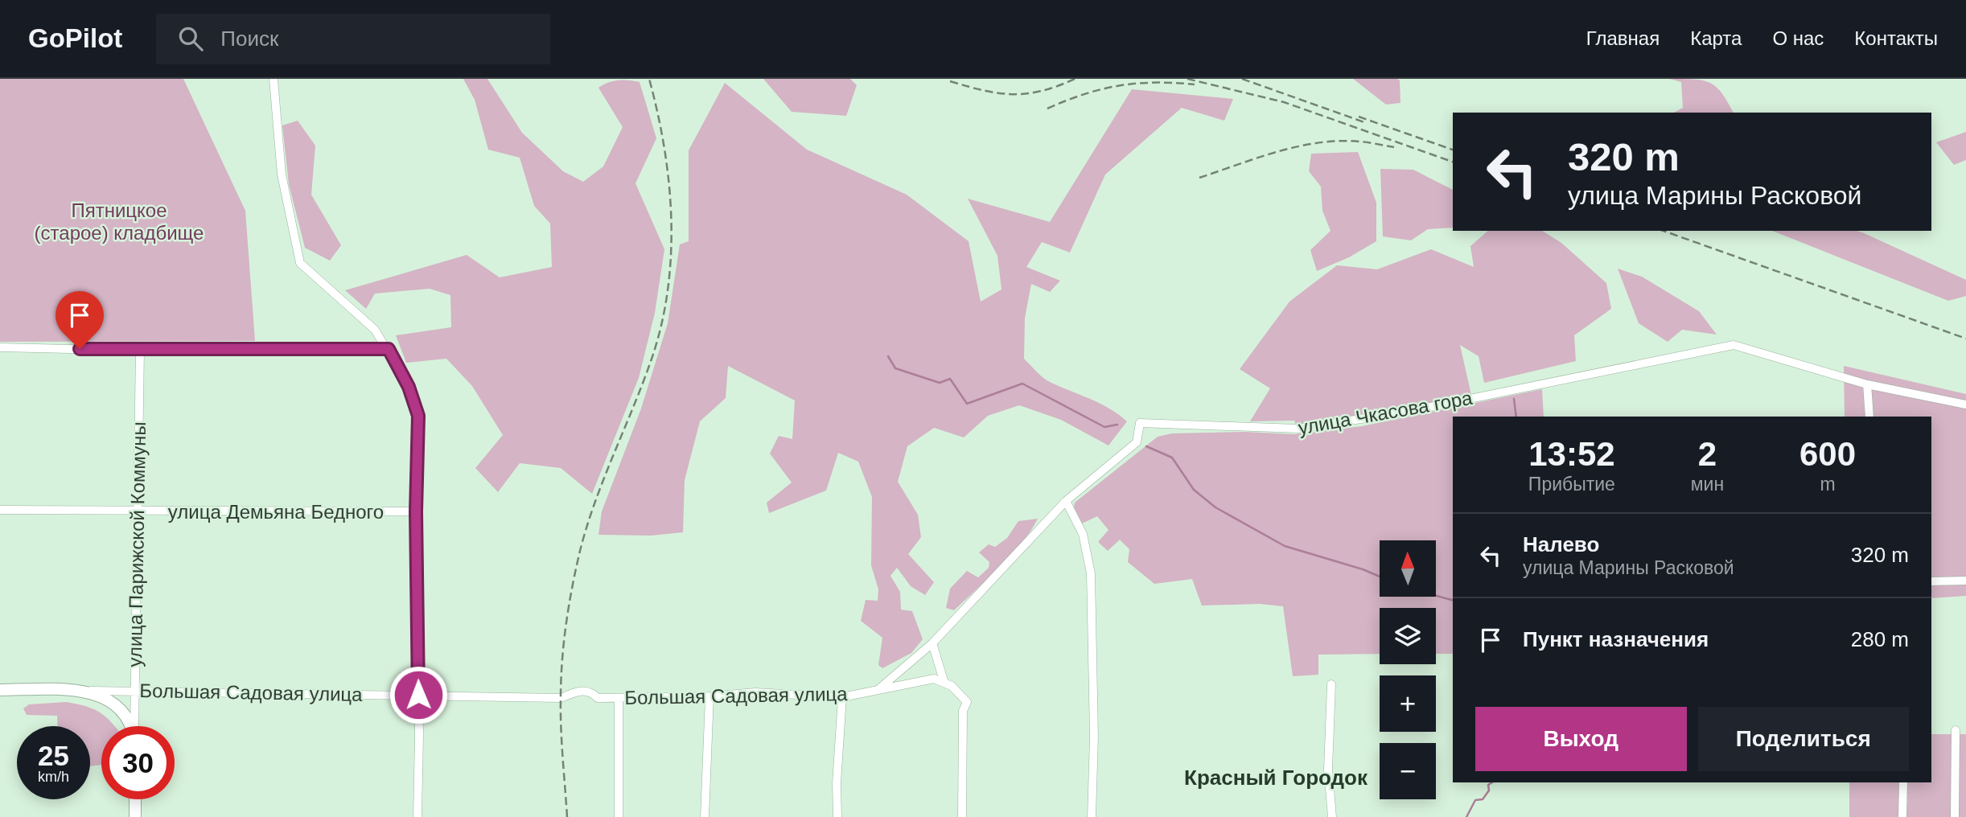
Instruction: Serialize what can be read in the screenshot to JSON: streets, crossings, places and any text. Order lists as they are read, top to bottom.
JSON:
{
  "streets": {
    "highway": ["улица Парижской Коммуны", "Большая Садовая улица"],
    "street": ["улица Чкасова гора", "улица Демьяна Бедного"]
  },
  "crossings": [
    ["улица Чкасова гора", "Большая Садовая улица"],
    ["улица Демьяна Бедного", "улица Парижской Коммуны"],
    ["улица Парижской Коммуны", "Большая Садовая улица"]
  ],
  "districts": ["Красный Городок"],
  "parks": ["Пятницкое (старое) кладбище"],
  "north": "top",
  "page": {
    "header": "GoPilot",
    "search": "Поиск",
    "nav": [
      "Главная",
      "Карта",
      "О нас",
      "Контакты"
    ],
    "turn": ["320 m", "улица Марины Расковой"],
    "eta": [
      "13:52",
      "Прибытие",
      "2",
      "мин",
      "600",
      "m"
    ],
    "list": [
      {
        "name": "Налево",
        "note": "улица Марины Расковой",
        "value": "320 m"
      },
      {
        "name": "Пункт назначения",
        "value": "280 m"
      }
    ],
    "map_buttons": ["+", "−"],
    "buttons": ["Выход", "Поделиться"],
    "speed": "25 km/h",
    "limit": "30"
  }
}
